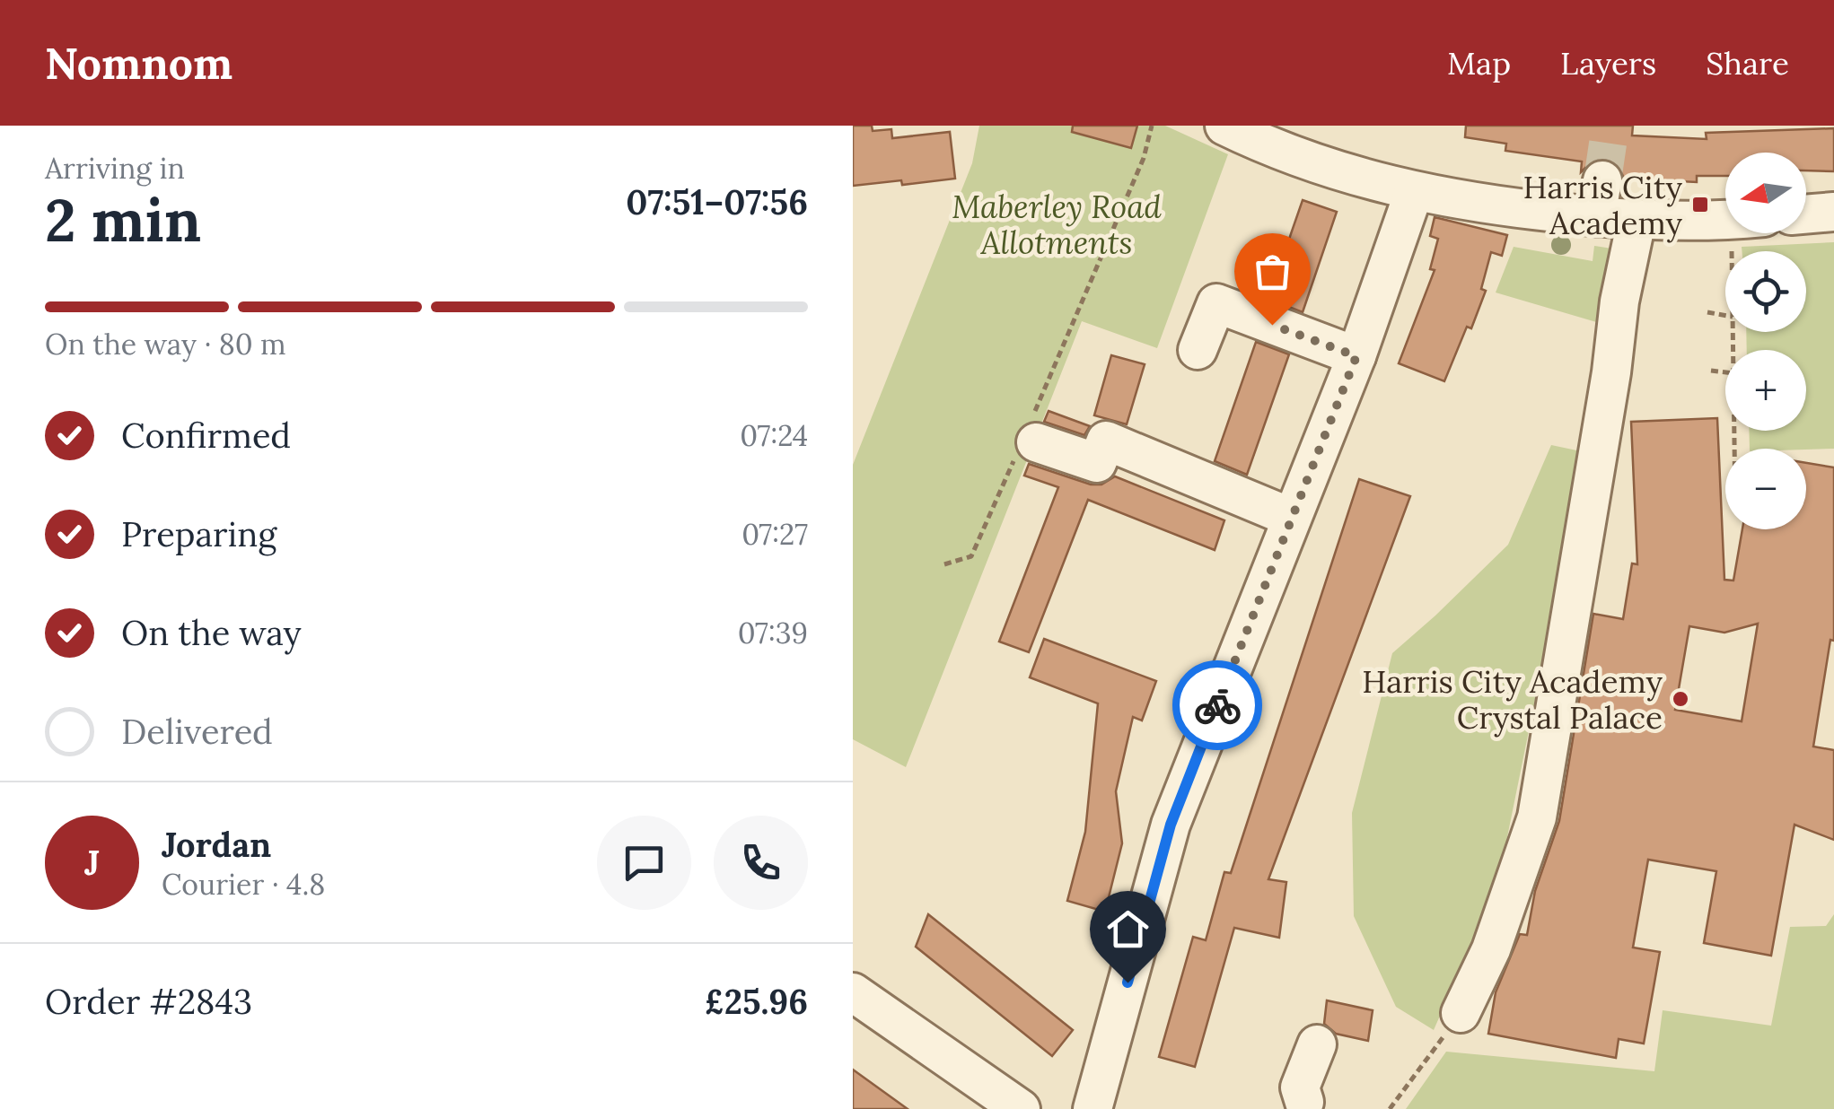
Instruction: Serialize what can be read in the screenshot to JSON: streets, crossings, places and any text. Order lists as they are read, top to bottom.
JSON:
{
  "parks": ["Maberley Road Allotments"],
  "places": {
    "transit": ["Harris City Academy"],
    "other": ["Harris City Academy Crystal Palace"]
  },
  "north": "left",
  "page": {
    "header": "Nomnom",
    "nav": ["Map", "Layers", "Share"],
    "heading": ["2 min", "Arriving in", "07:51–07:56"],
    "panel": [
      "Jordan",
      "Courier · 4.8",
      "Order #2843",
      "£25.96"
    ],
    "map_buttons": ["+", "−"],
    "bar": "On the way · 80 m",
    "list": [
      ["Confirmed", "07:24"],
      ["Preparing", "07:27"],
      ["On the way", "07:39"],
      "Delivered"
    ],
    "round": "J"
  }
}
